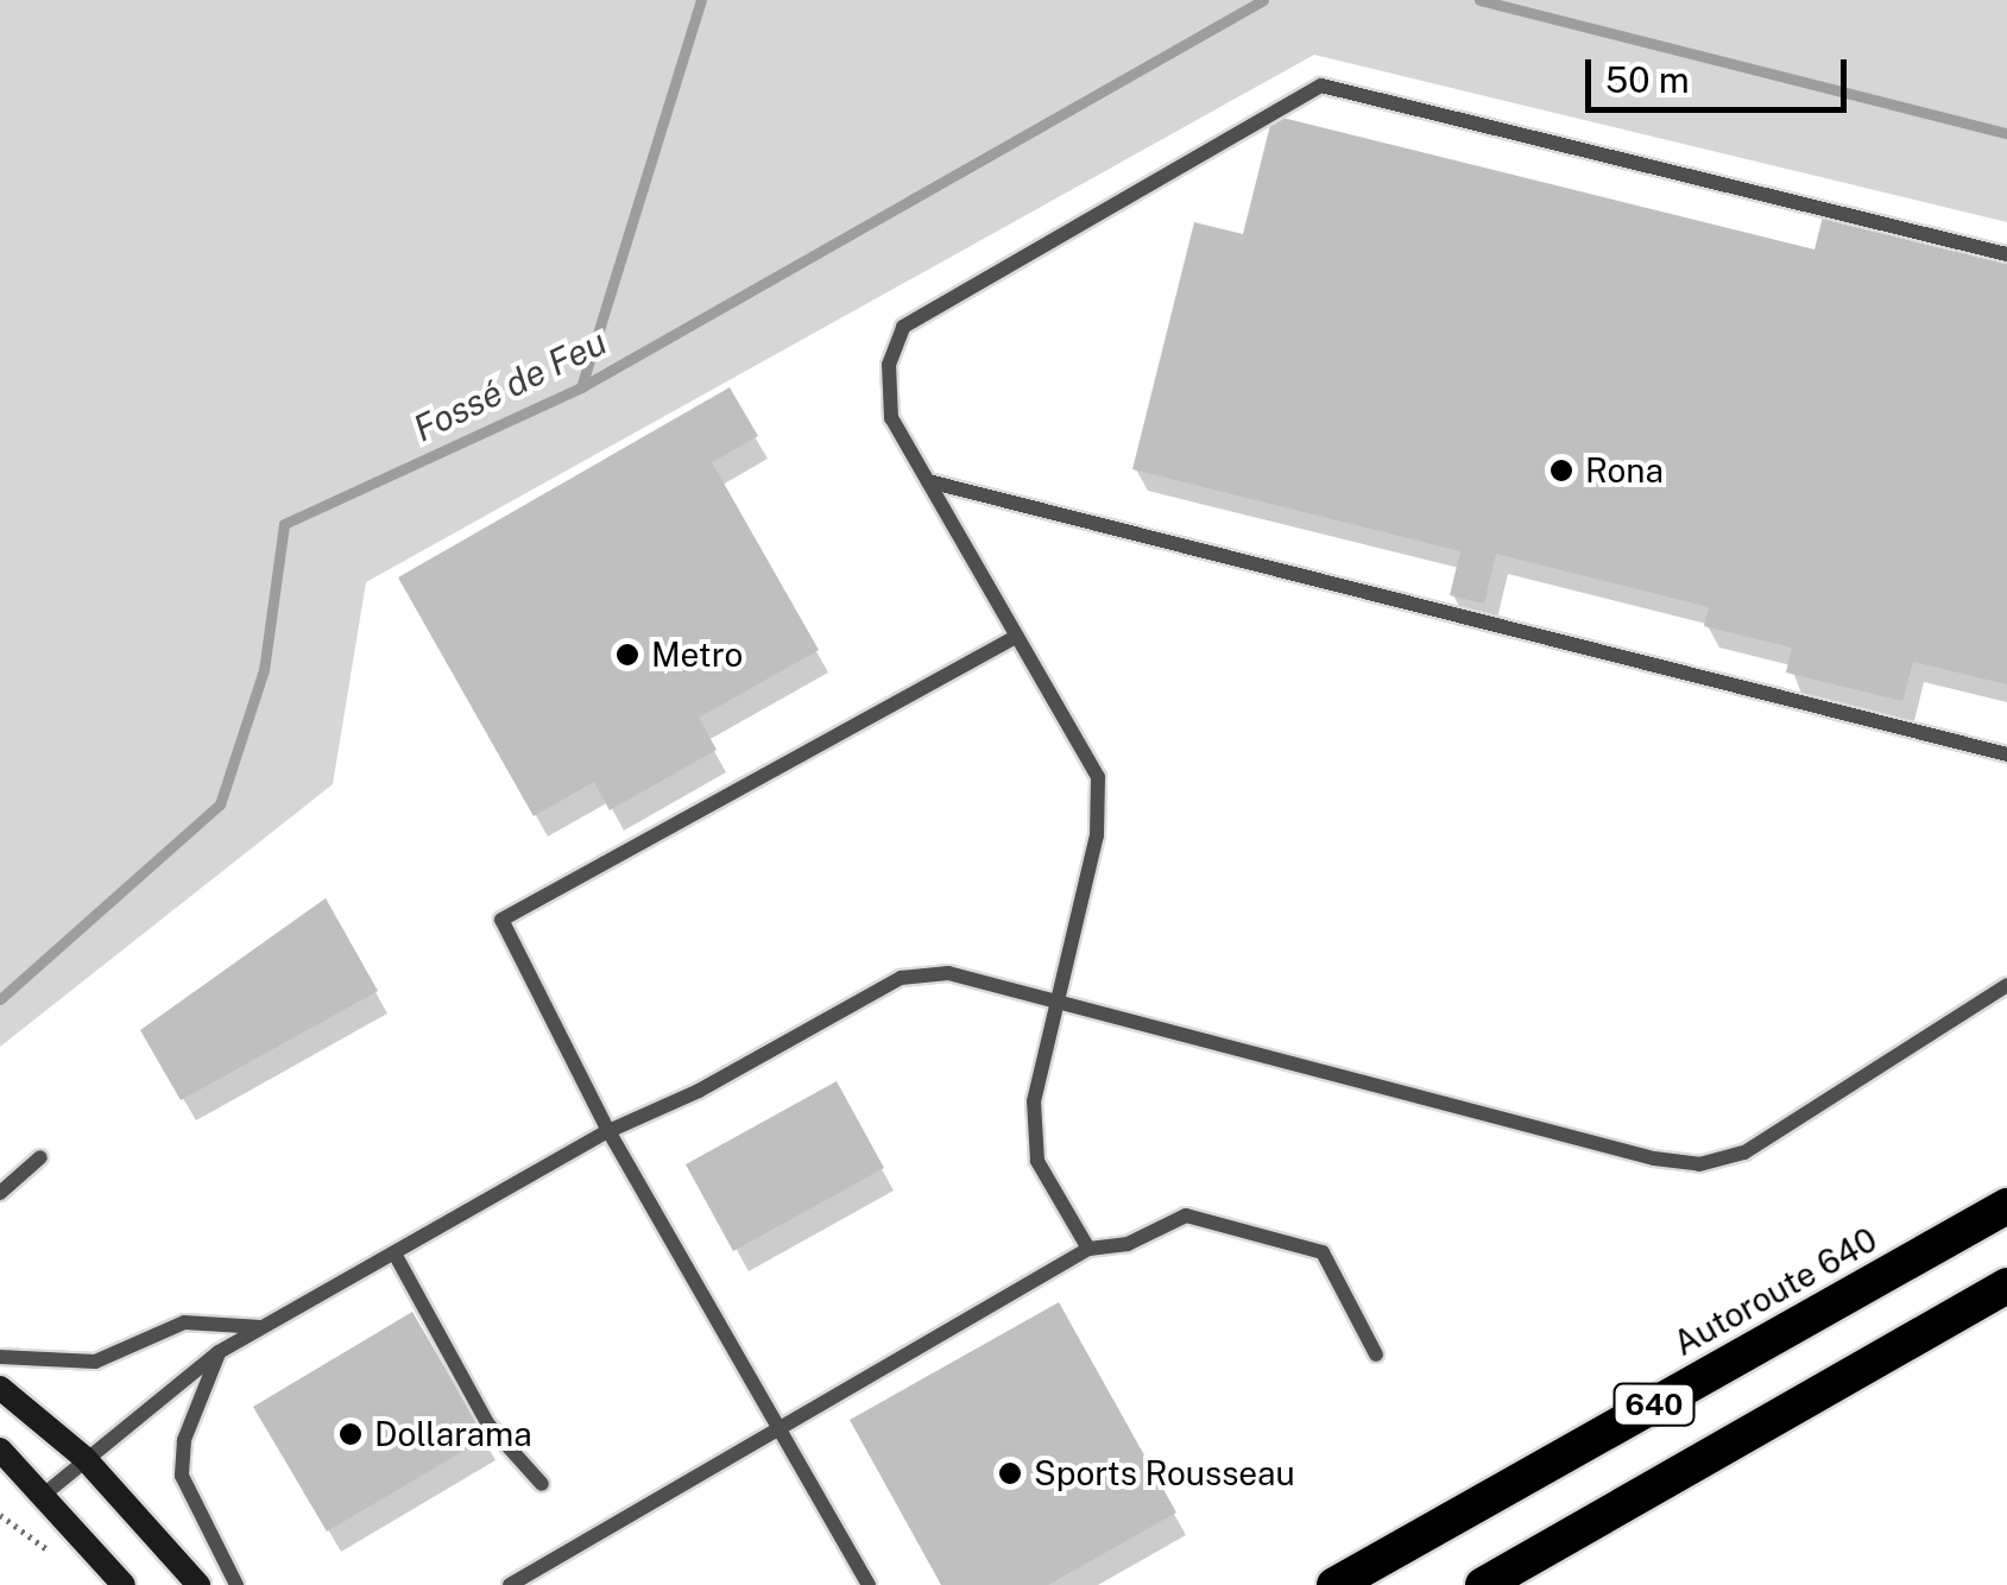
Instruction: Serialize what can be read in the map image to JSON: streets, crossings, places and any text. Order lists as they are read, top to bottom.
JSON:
{
  "streets": {
    "highway": ["Autoroute 640", "640"]
  },
  "water": ["Fossé de Feu"],
  "places": [
    "Rona",
    "Metro",
    "Dollarama",
    "Sports Rousseau"
  ],
  "scale_bar": "50 m"
}
